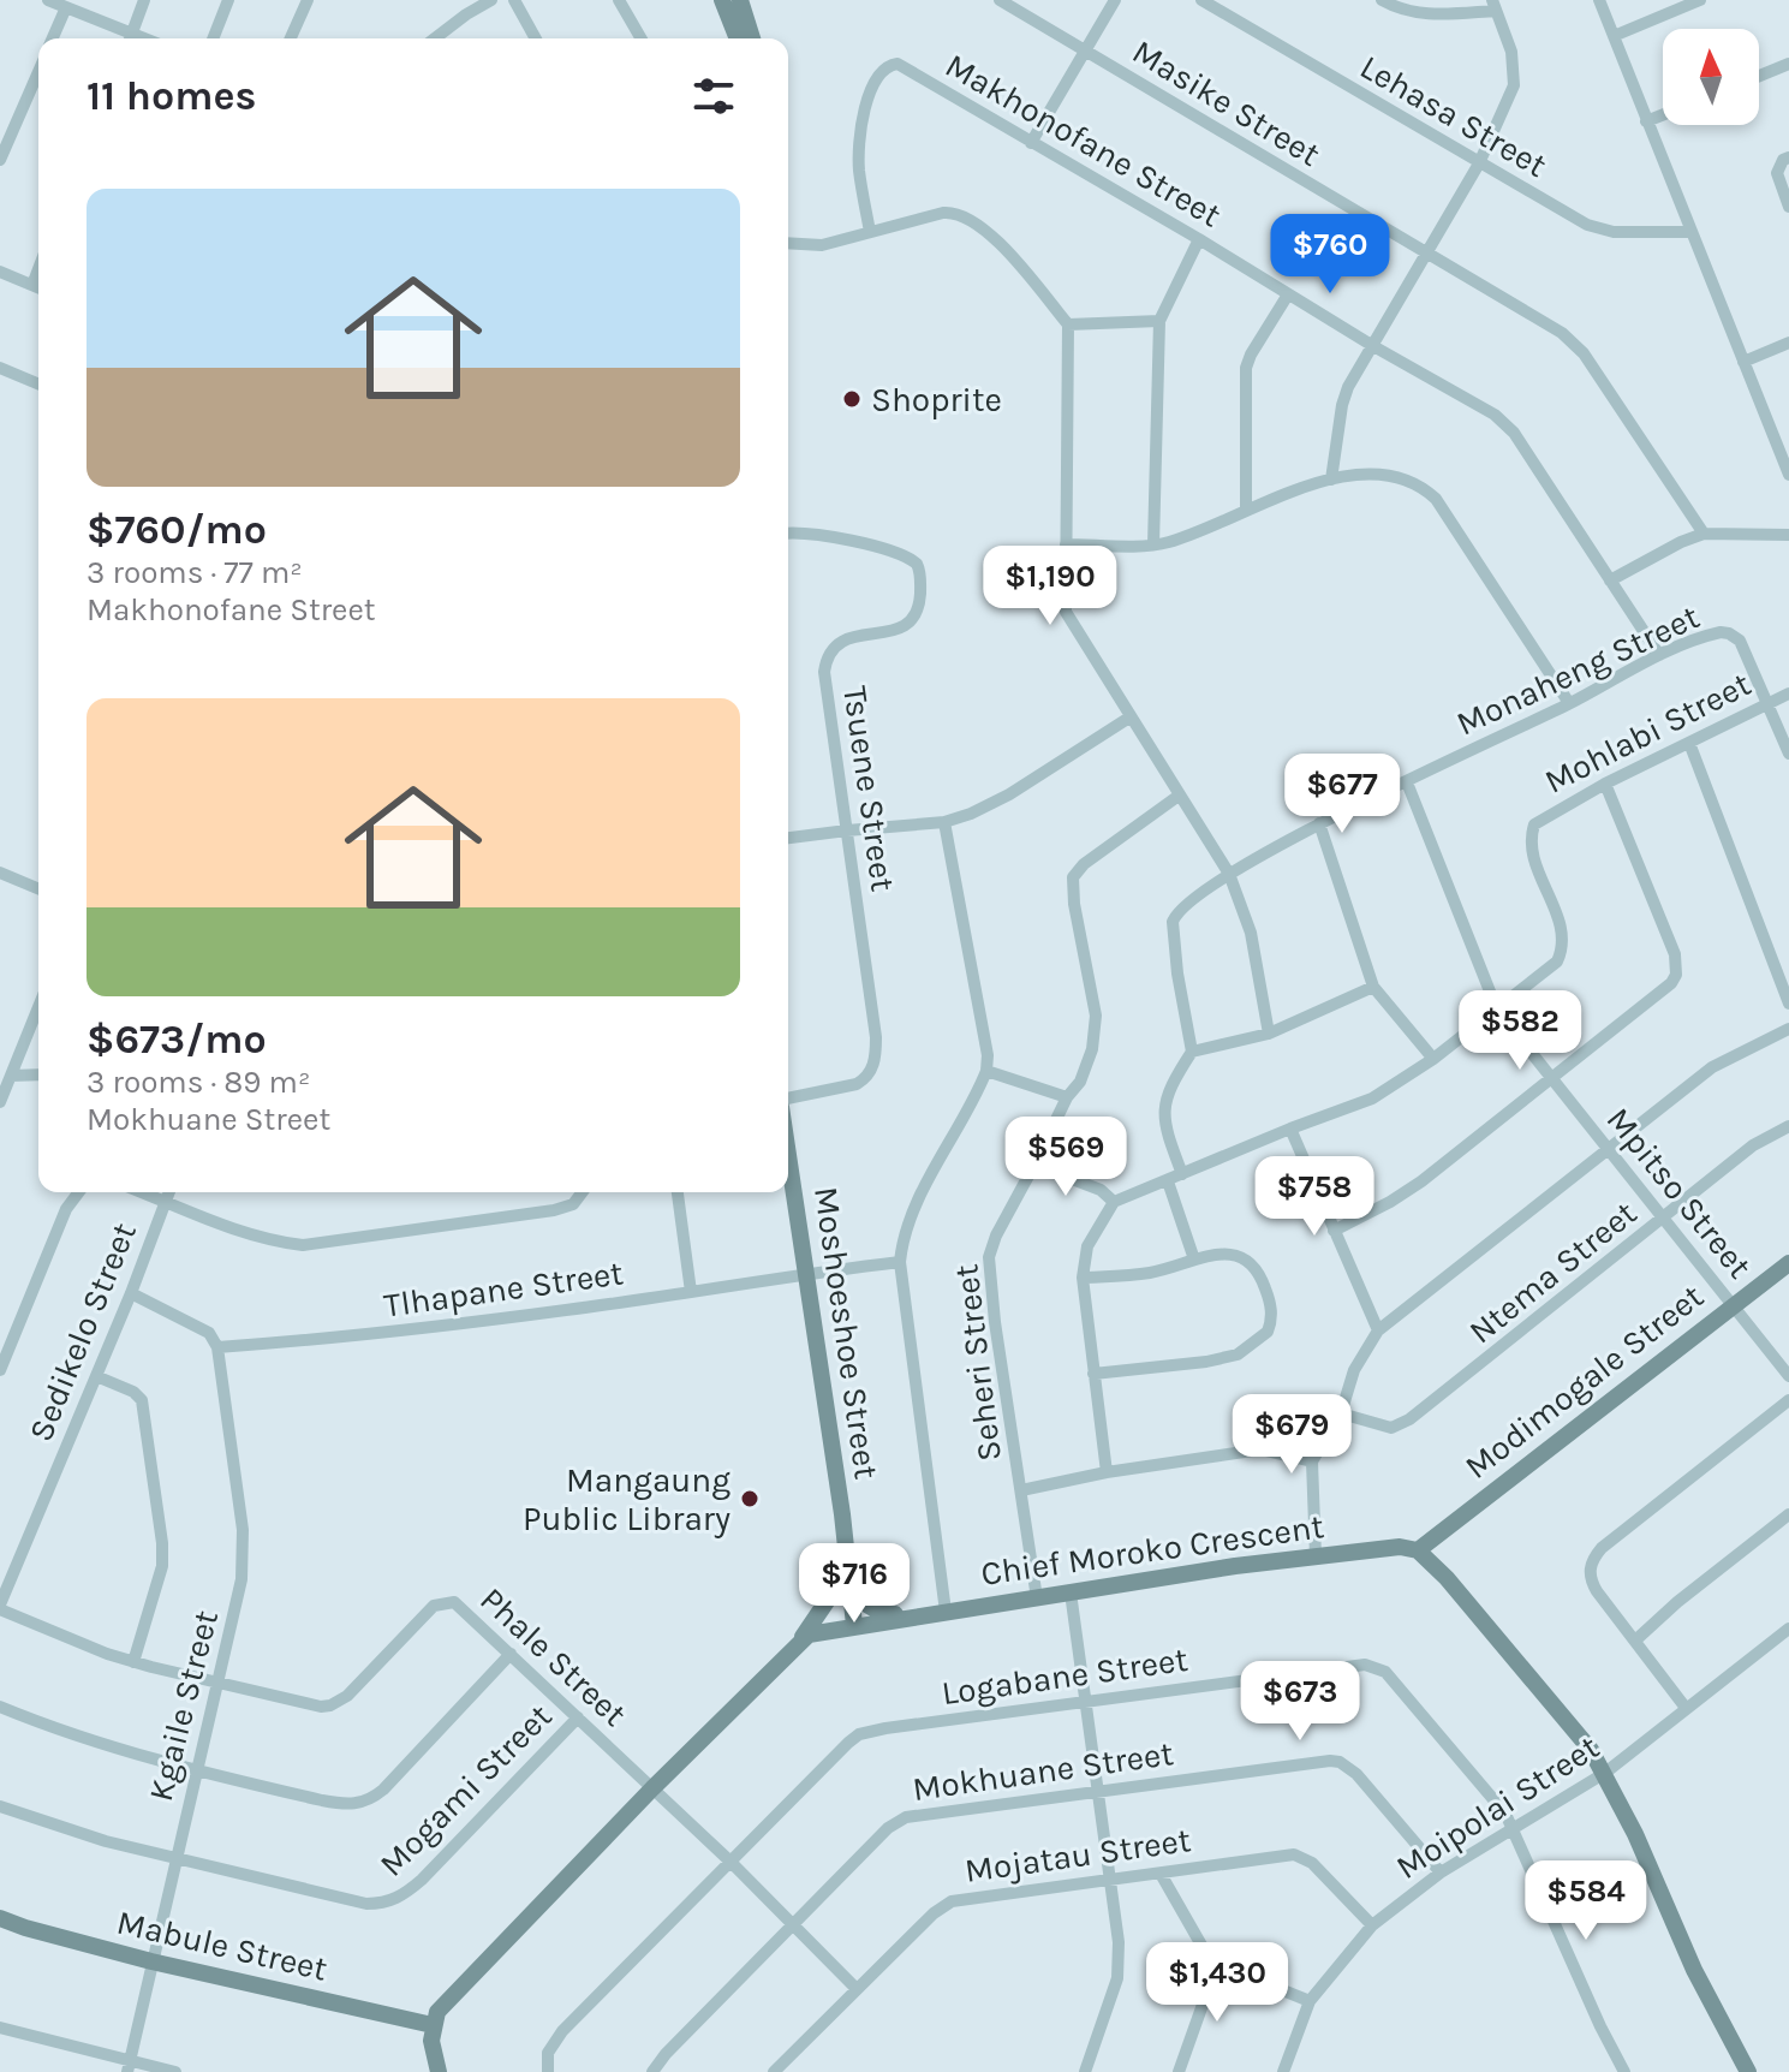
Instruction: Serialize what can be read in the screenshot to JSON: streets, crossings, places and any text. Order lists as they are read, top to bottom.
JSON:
{
  "streets": {
    "street": [
      "Masike Street",
      "Lehasa Street",
      "Makhonofane Street",
      "Monaheng Street",
      "Mohlabi Street",
      "Tsuene Street",
      "Mpitso Street",
      "Ntema Street",
      "Tlhapane Street",
      "Sedikelo Street",
      "Moshoeshoe Street",
      "Seheri Street",
      "Modimogale Street",
      "Chief Moroko Crescent",
      "Phale Street",
      "Logabane Street",
      "Kgaile Street",
      "Mokhuane Street",
      "Mogami Street",
      "Moipolai Street",
      "Mojatau Street",
      "Mabule Street"
    ]
  },
  "crossings": [
    ["Makhonofane Street", "Monaheng Street"],
    ["Monaheng Street", "Mohlabi Street"],
    ["Monaheng Street", "Mpitso Street"],
    ["Mohlabi Street", "Mpitso Street"],
    ["Mpitso Street", "Ntema Street"],
    ["Mpitso Street", "Modimogale Street"],
    ["Tlhapane Street", "Moshoeshoe Street"],
    ["Tlhapane Street", "Kgaile Street"],
    ["Sedikelo Street", "Phale Street"],
    ["Moshoeshoe Street", "Chief Moroko Crescent"],
    ["Seheri Street", "Chief Moroko Crescent"],
    ["Modimogale Street", "Chief Moroko Crescent"],
    ["Phale Street", "Logabane Street"],
    ["Phale Street", "Kgaile Street"],
    ["Phale Street", "Mokhuane Street"],
    ["Phale Street", "Mogami Street"],
    ["Phale Street", "Mojatau Street"],
    ["Logabane Street", "Moipolai Street"],
    ["Kgaile Street", "Mogami Street"],
    ["Kgaile Street", "Mabule Street"],
    ["Mokhuane Street", "Moipolai Street"],
    ["Moipolai Street", "Mojatau Street"]
  ],
  "places": ["Shoprite", "Mangaung Public Library"],
  "north": "top",
  "page": {
    "heading": "11 homes",
    "list": [
      {
        "name": "$760/mo",
        "note": "3 rooms · 77 m² · Makhonofane Street"
      },
      {
        "name": "$673/mo",
        "note": "3 rooms · 89 m² · Mokhuane Street"
      }
    ],
    "price": [
      "$760",
      "$1,190",
      "$677",
      "$582",
      "$569",
      "$758",
      "$679",
      "$716",
      "$673",
      "$584",
      "$1,430"
    ]
  }
}
